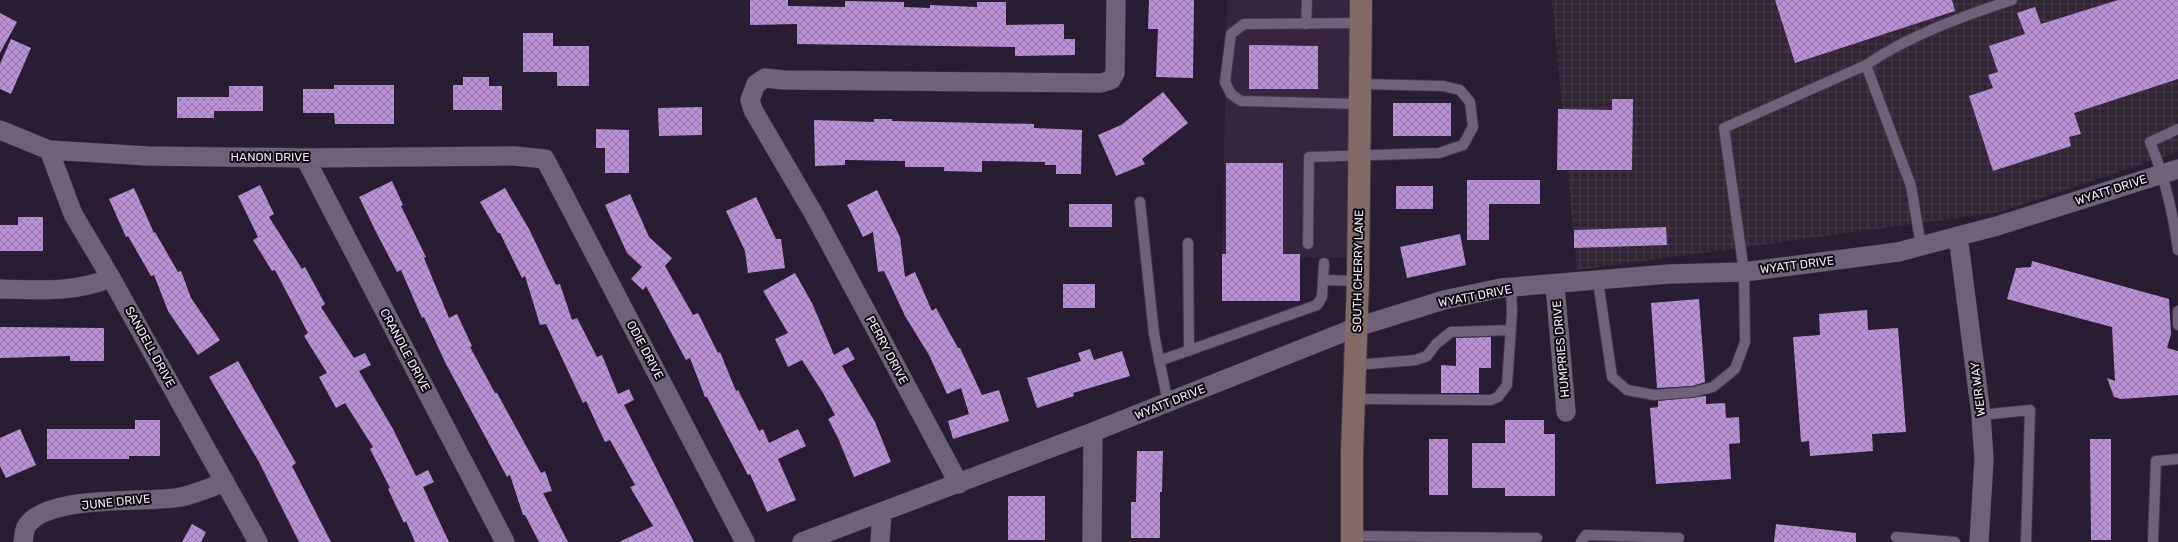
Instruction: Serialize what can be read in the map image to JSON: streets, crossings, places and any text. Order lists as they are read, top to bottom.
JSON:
{
  "streets": {
    "street": [
      "HANON DRIVE",
      "WYATT DRIVE",
      "SOUTH CHERRY LANE",
      "SANDELL DRIVE",
      "HUMPRIES DRIVE",
      "CRANDLE DRIVE",
      "ODIE DRIVE",
      "PERRY DRIVE",
      "WEIR WAY",
      "JUNE DRIVE"
    ]
  },
  "crossings": [
    ["HANON DRIVE", "SANDELL DRIVE"],
    ["HANON DRIVE", "CRANDLE DRIVE"],
    ["HANON DRIVE", "ODIE DRIVE"],
    ["WYATT DRIVE", "SOUTH CHERRY LANE"],
    ["WYATT DRIVE", "HUMPRIES DRIVE"],
    ["WYATT DRIVE", "PERRY DRIVE"],
    ["WYATT DRIVE", "WEIR WAY"],
    ["SANDELL DRIVE", "JUNE DRIVE"]
  ]
}
